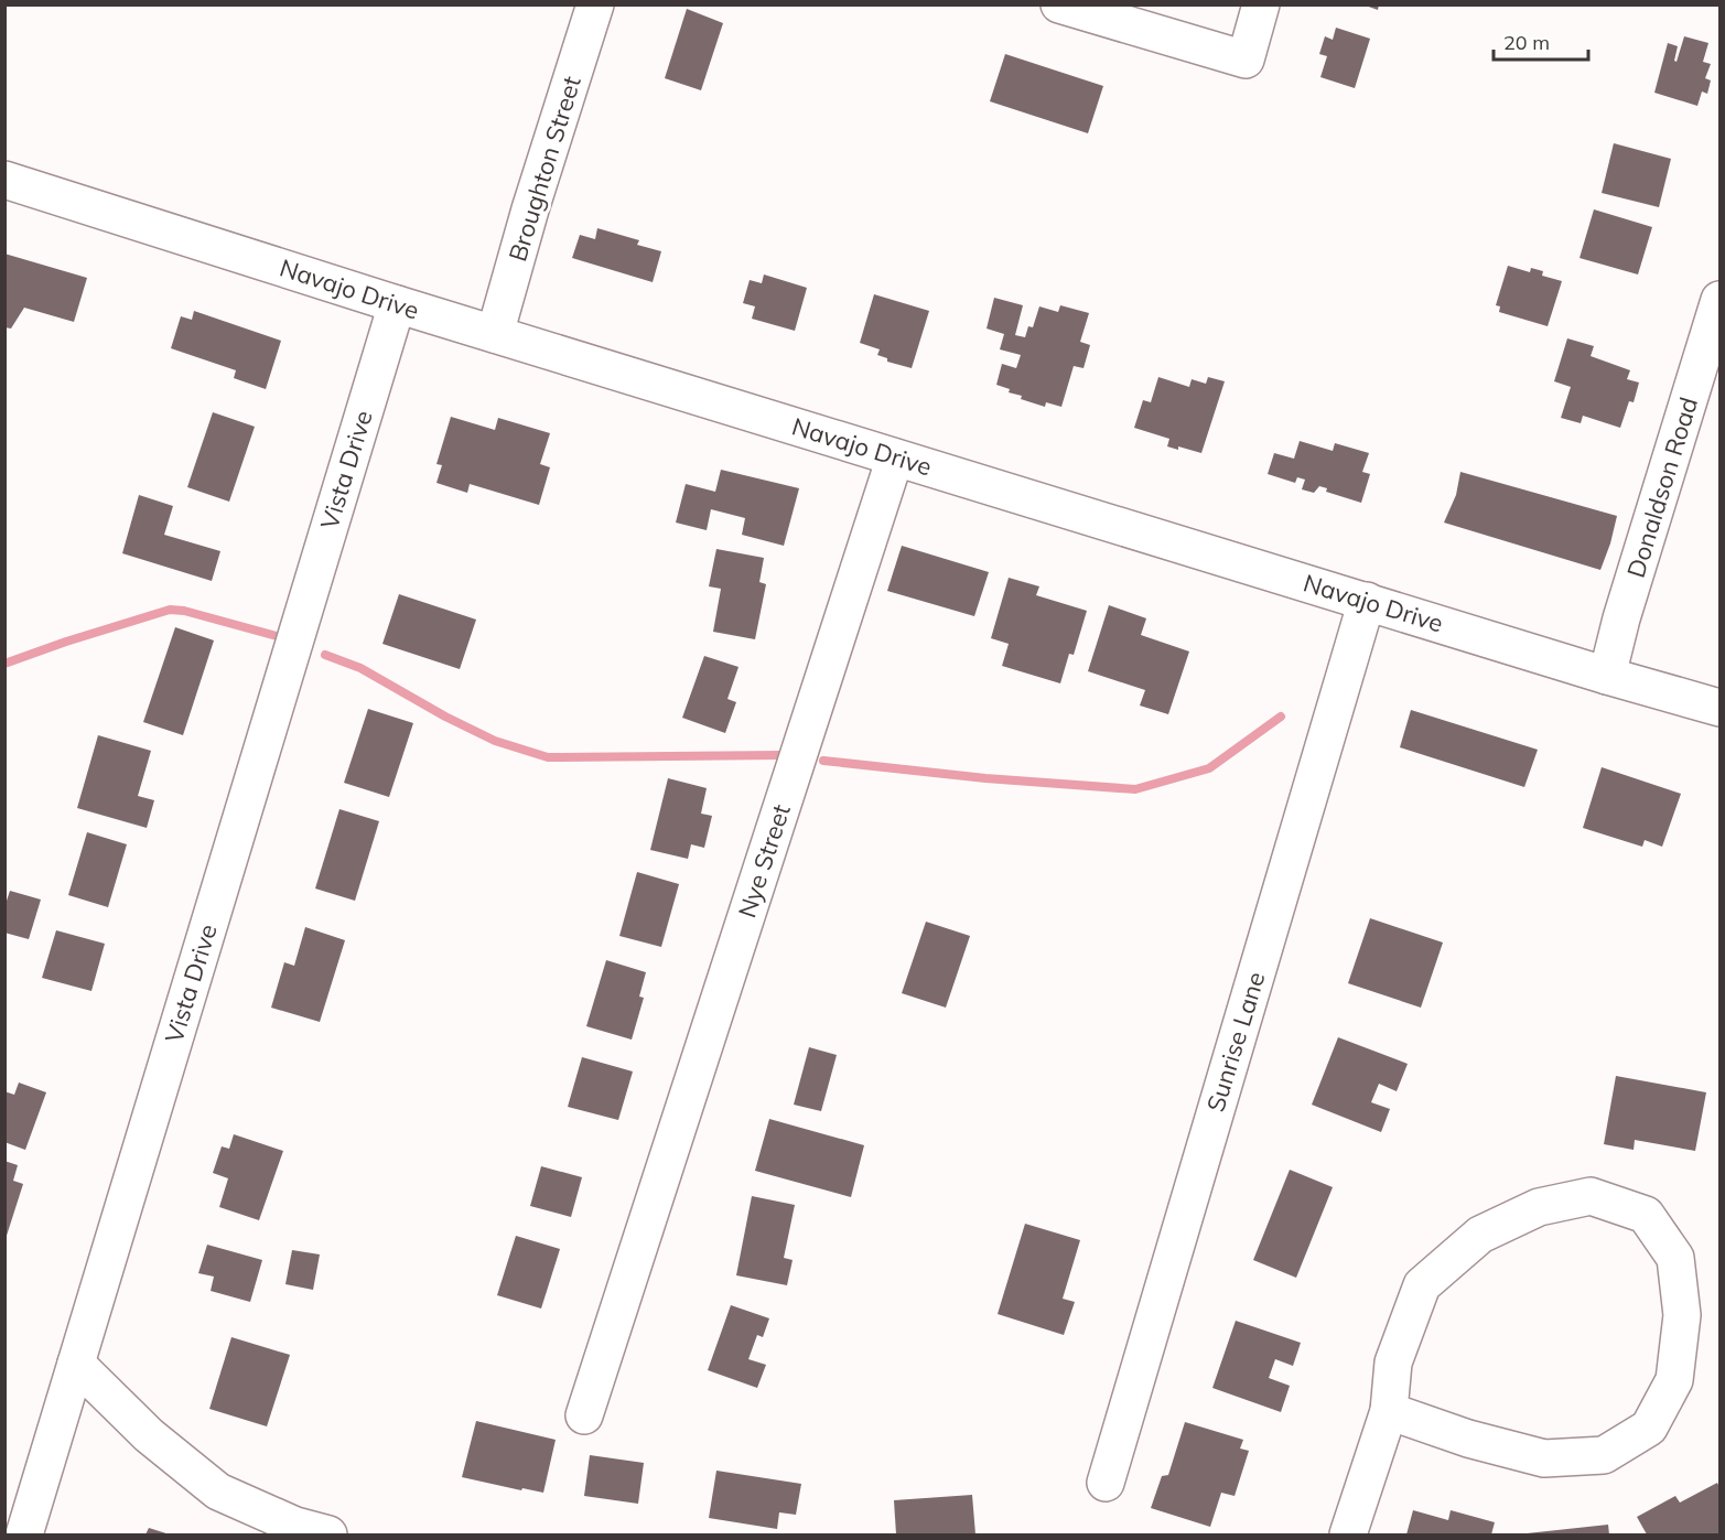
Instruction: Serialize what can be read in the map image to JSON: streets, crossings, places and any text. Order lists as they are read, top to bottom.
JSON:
{
  "streets": {
    "street": [
      "Broughton Street",
      "Navajo Drive",
      "Vista Drive",
      "Donaldson Road",
      "Nye Street",
      "Sunrise Lane"
    ]
  },
  "crossings": [
    ["Broughton Street", "Navajo Drive"],
    ["Navajo Drive", "Vista Drive"],
    ["Navajo Drive", "Donaldson Road"],
    ["Navajo Drive", "Nye Street"],
    ["Navajo Drive", "Sunrise Lane"]
  ],
  "scale_bar": "20 m"
}
